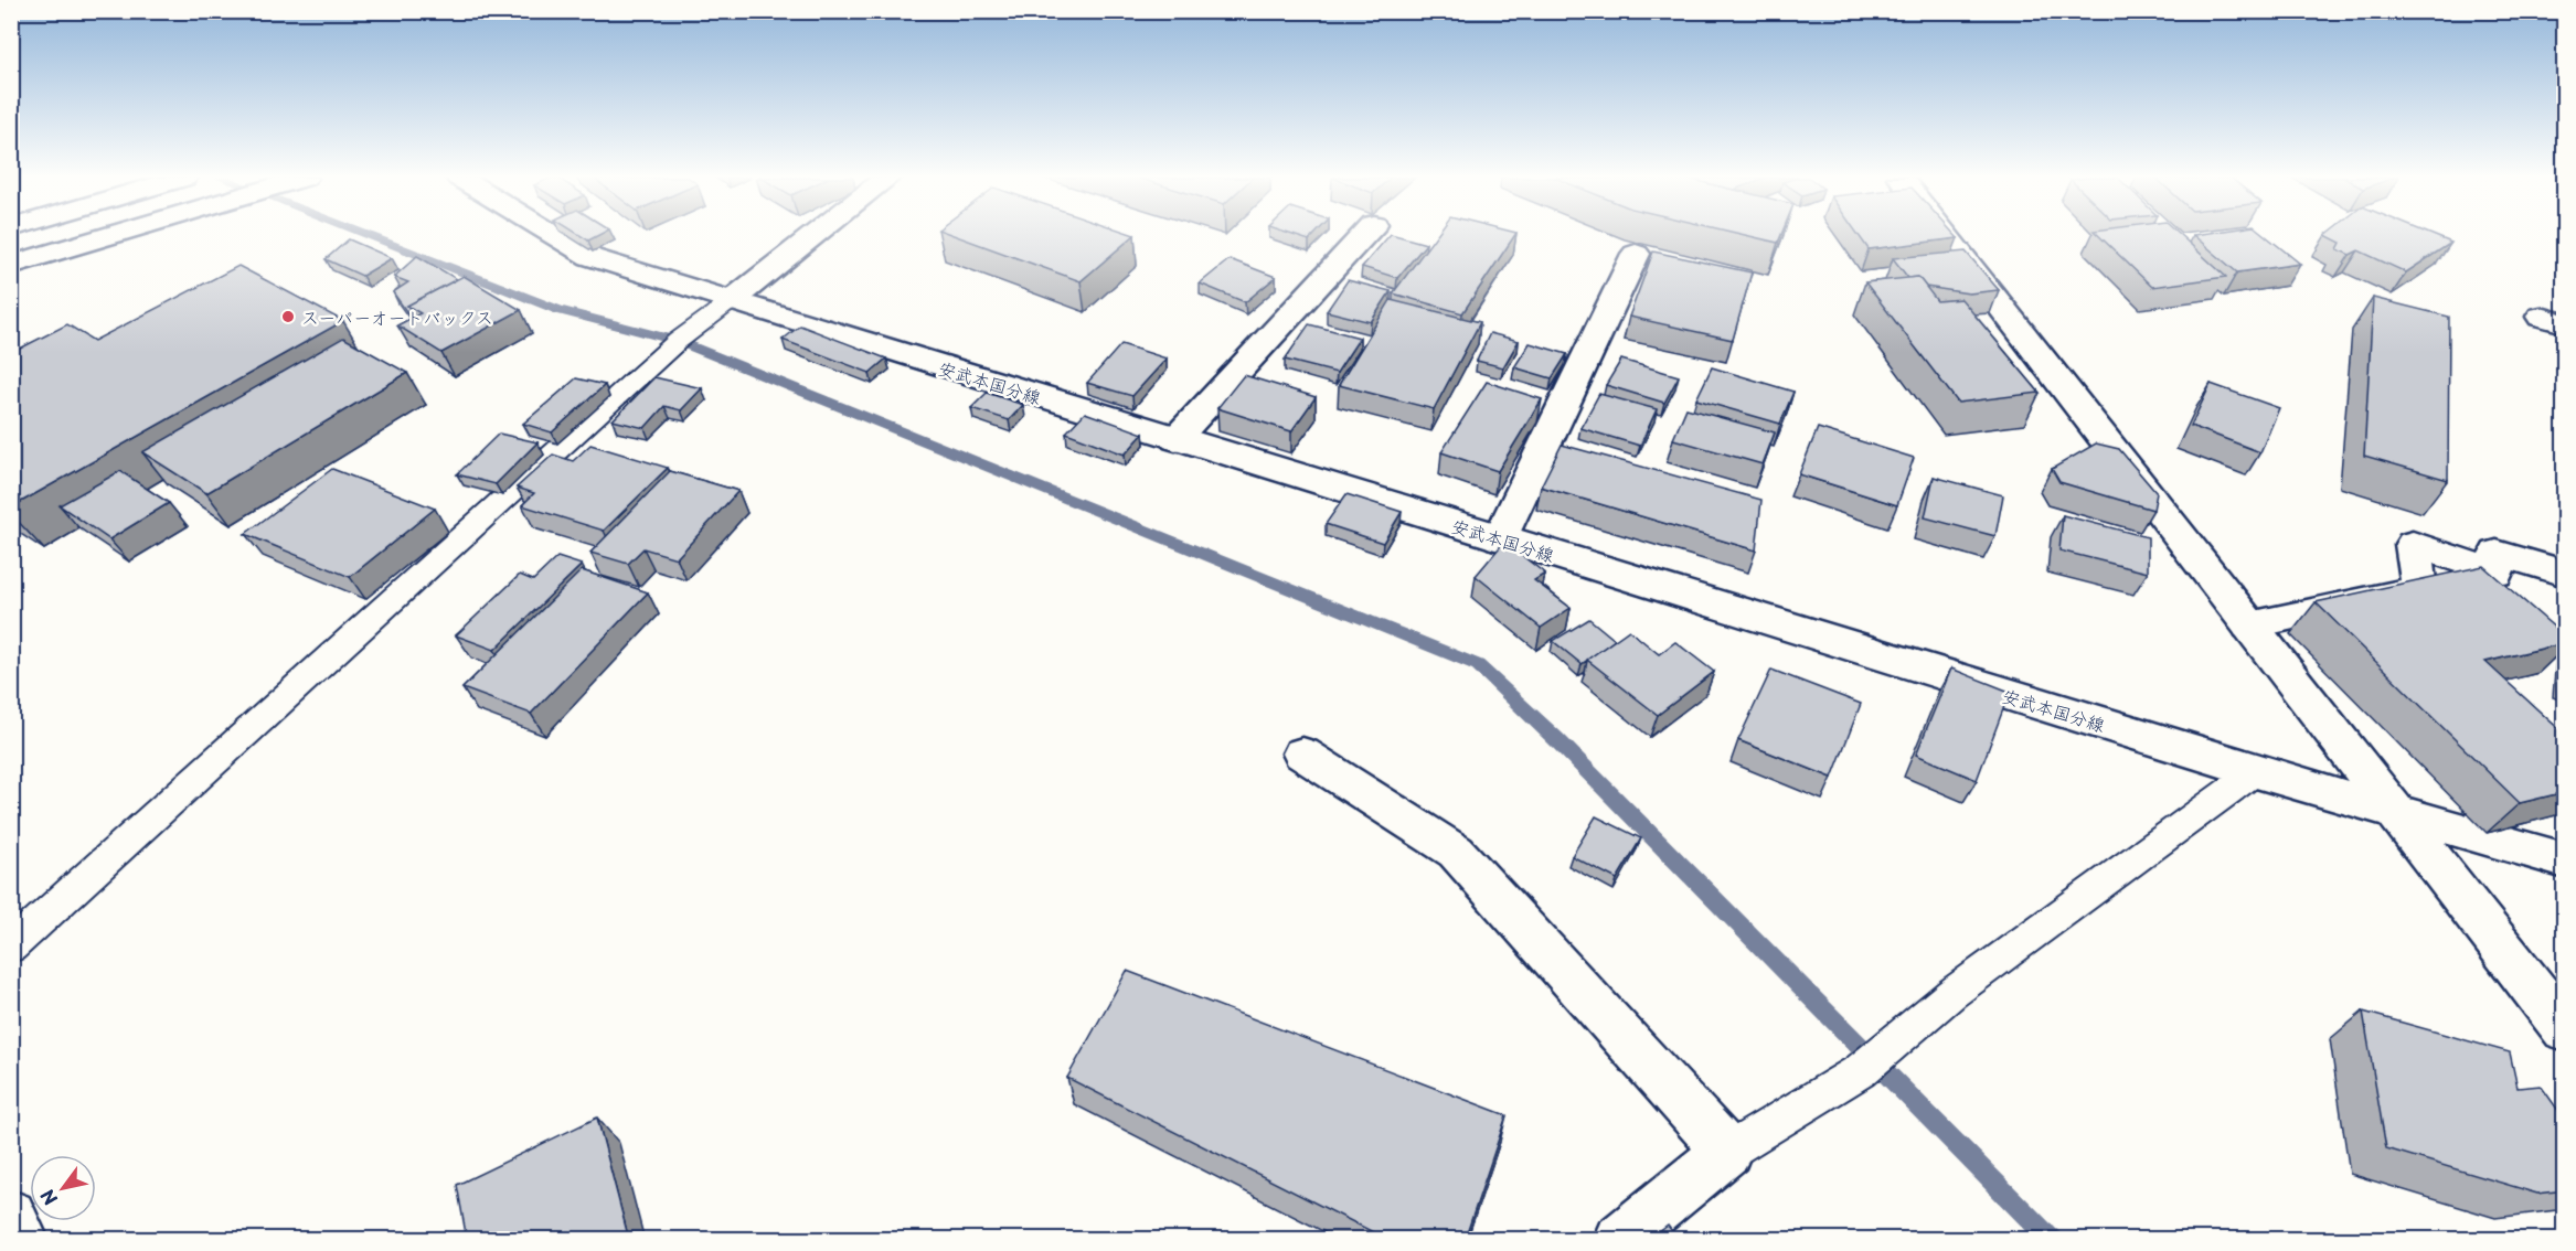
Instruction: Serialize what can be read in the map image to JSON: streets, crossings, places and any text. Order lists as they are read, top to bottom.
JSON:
{
  "streets": {
    "main road": ["安武本国分線"]
  },
  "places": ["スーパーオートバックス"],
  "north": "bottom left"
}
